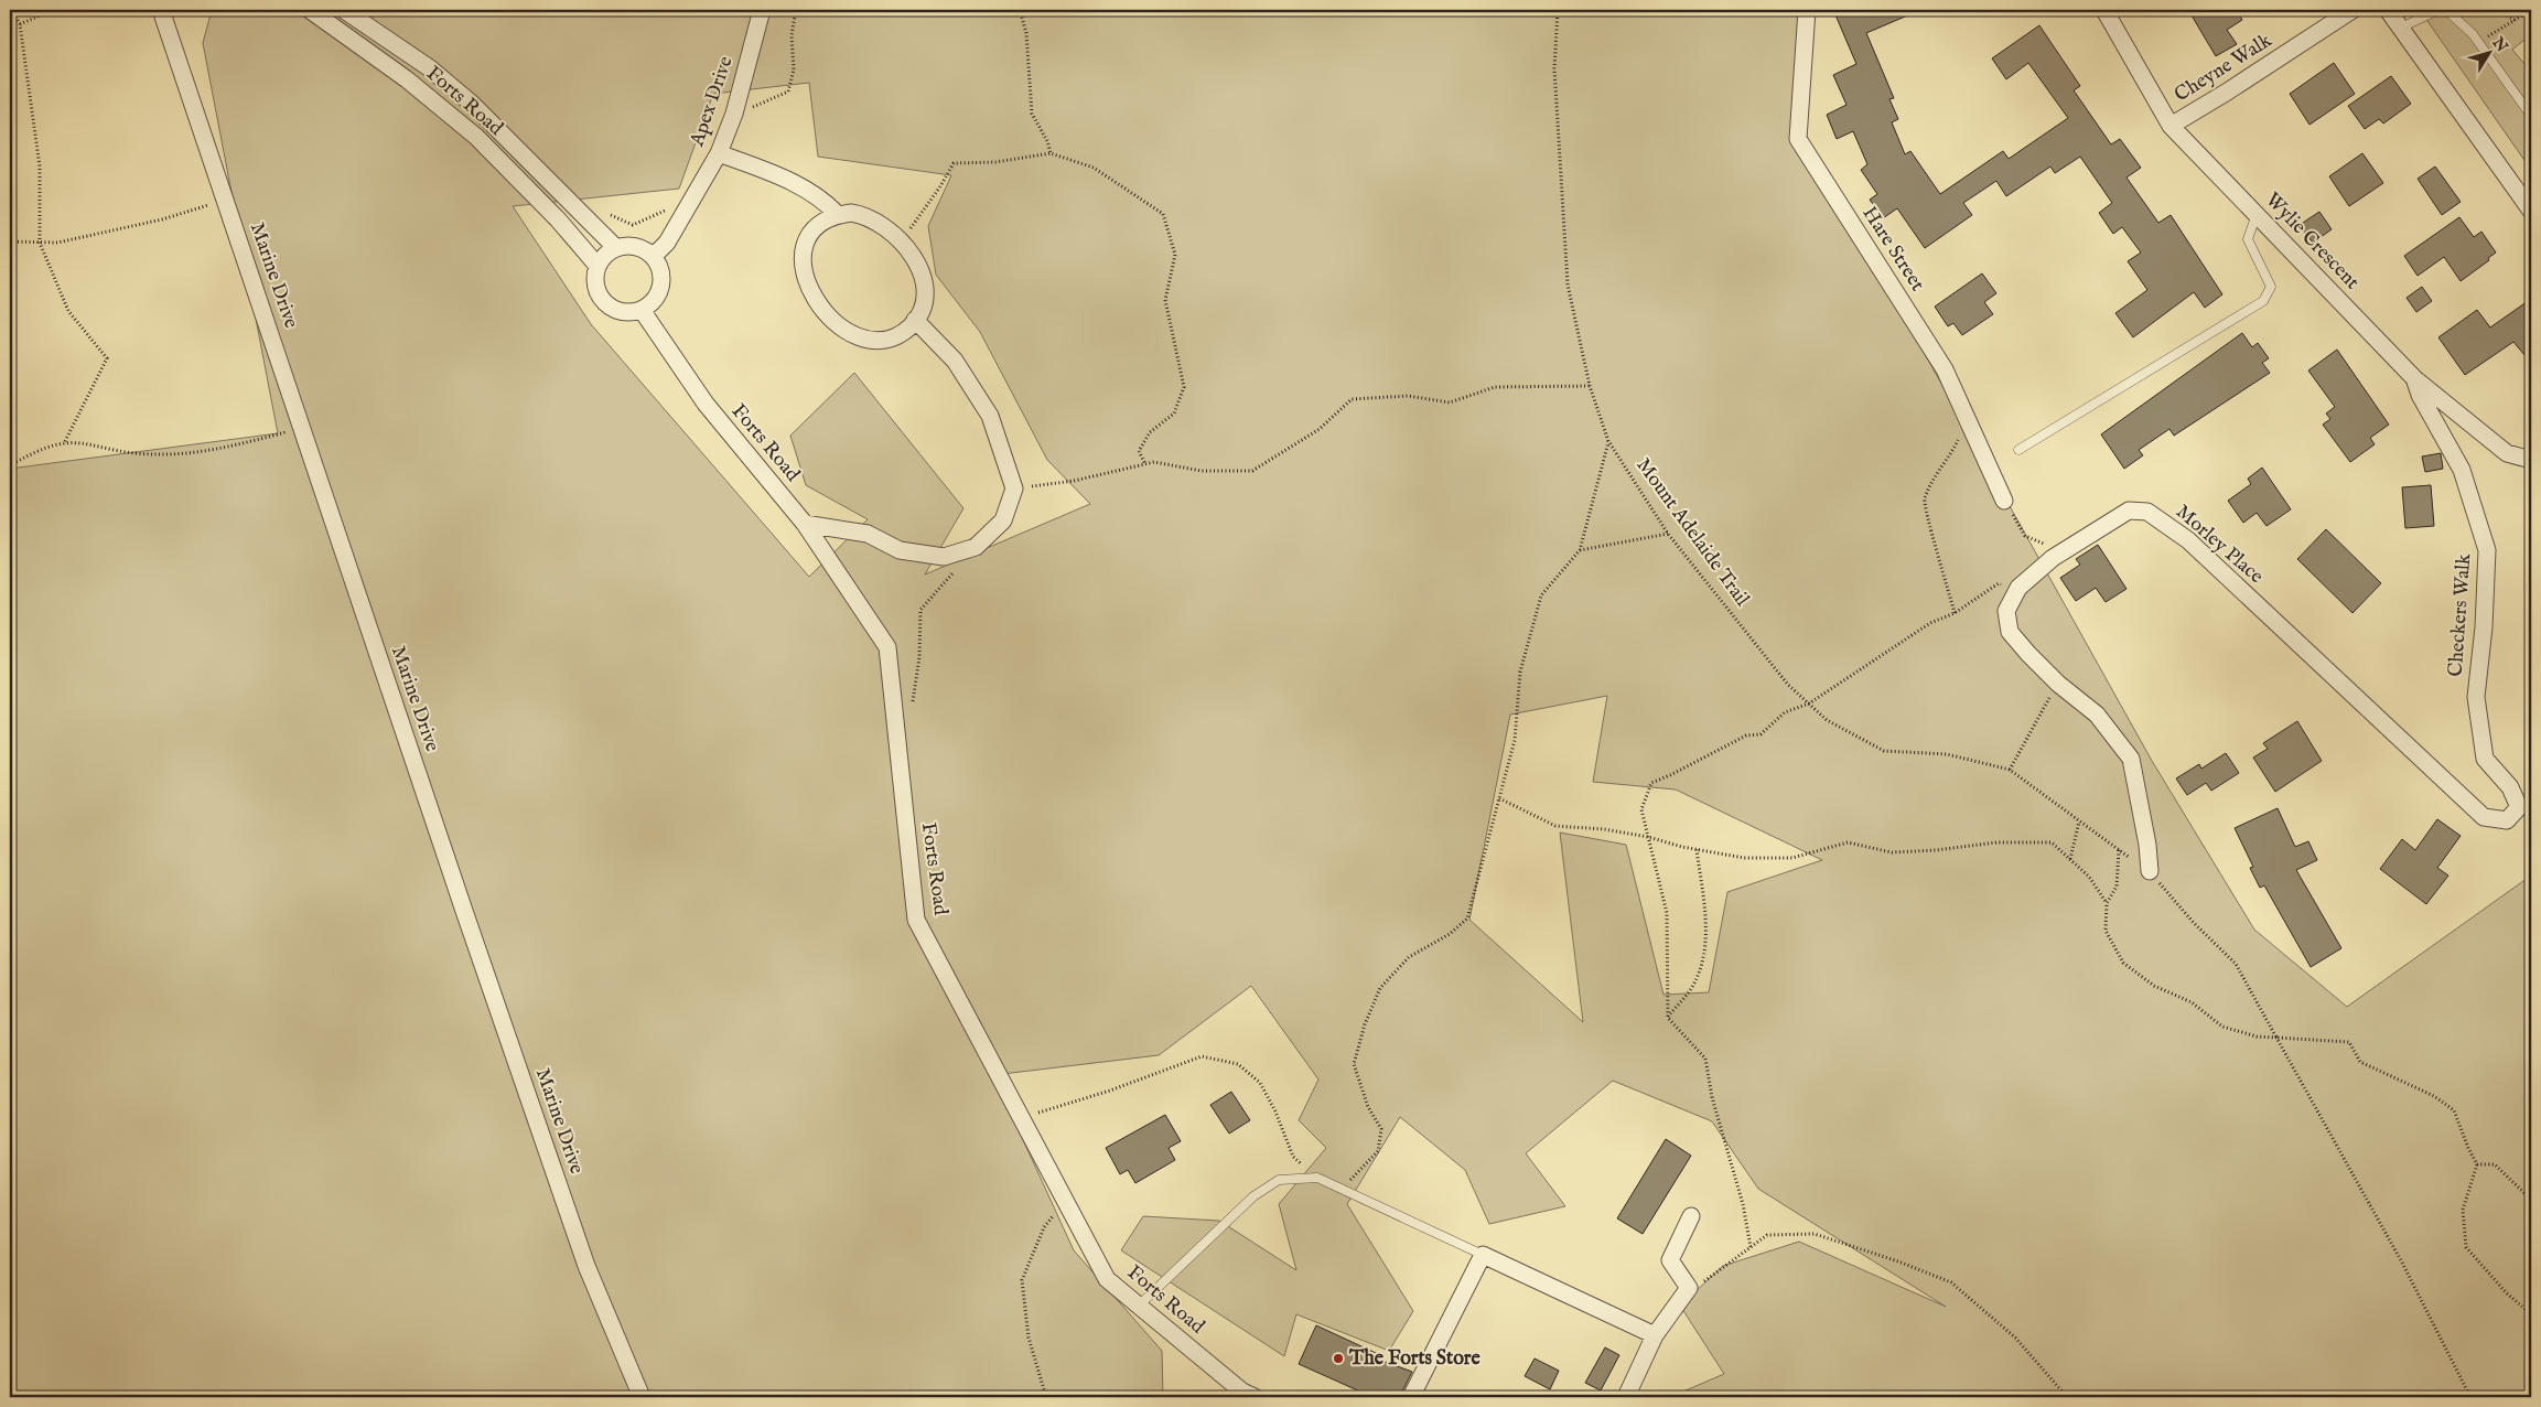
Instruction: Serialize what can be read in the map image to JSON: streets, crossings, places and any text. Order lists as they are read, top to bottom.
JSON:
{
  "streets": {
    "street": [
      "Cheyne Walk",
      "Forts Road",
      "Apex Drive",
      "Wylie Crescent",
      "Hare Street",
      "Marine Drive",
      "Morley Place",
      "Checkers Walk"
    ],
    "path": ["Mount Adelaide Trail"]
  },
  "crossings": [
    ["Cheyne Walk", "Wylie Crescent"],
    ["Forts Road", "Apex Drive"],
    ["Wylie Crescent", "Checkers Walk"],
    ["Mount Adelaide Trail", "Morley Place"],
    ["Morley Place", "Checkers Walk"]
  ],
  "places": ["The Forts Store"],
  "north": "top right"
}
